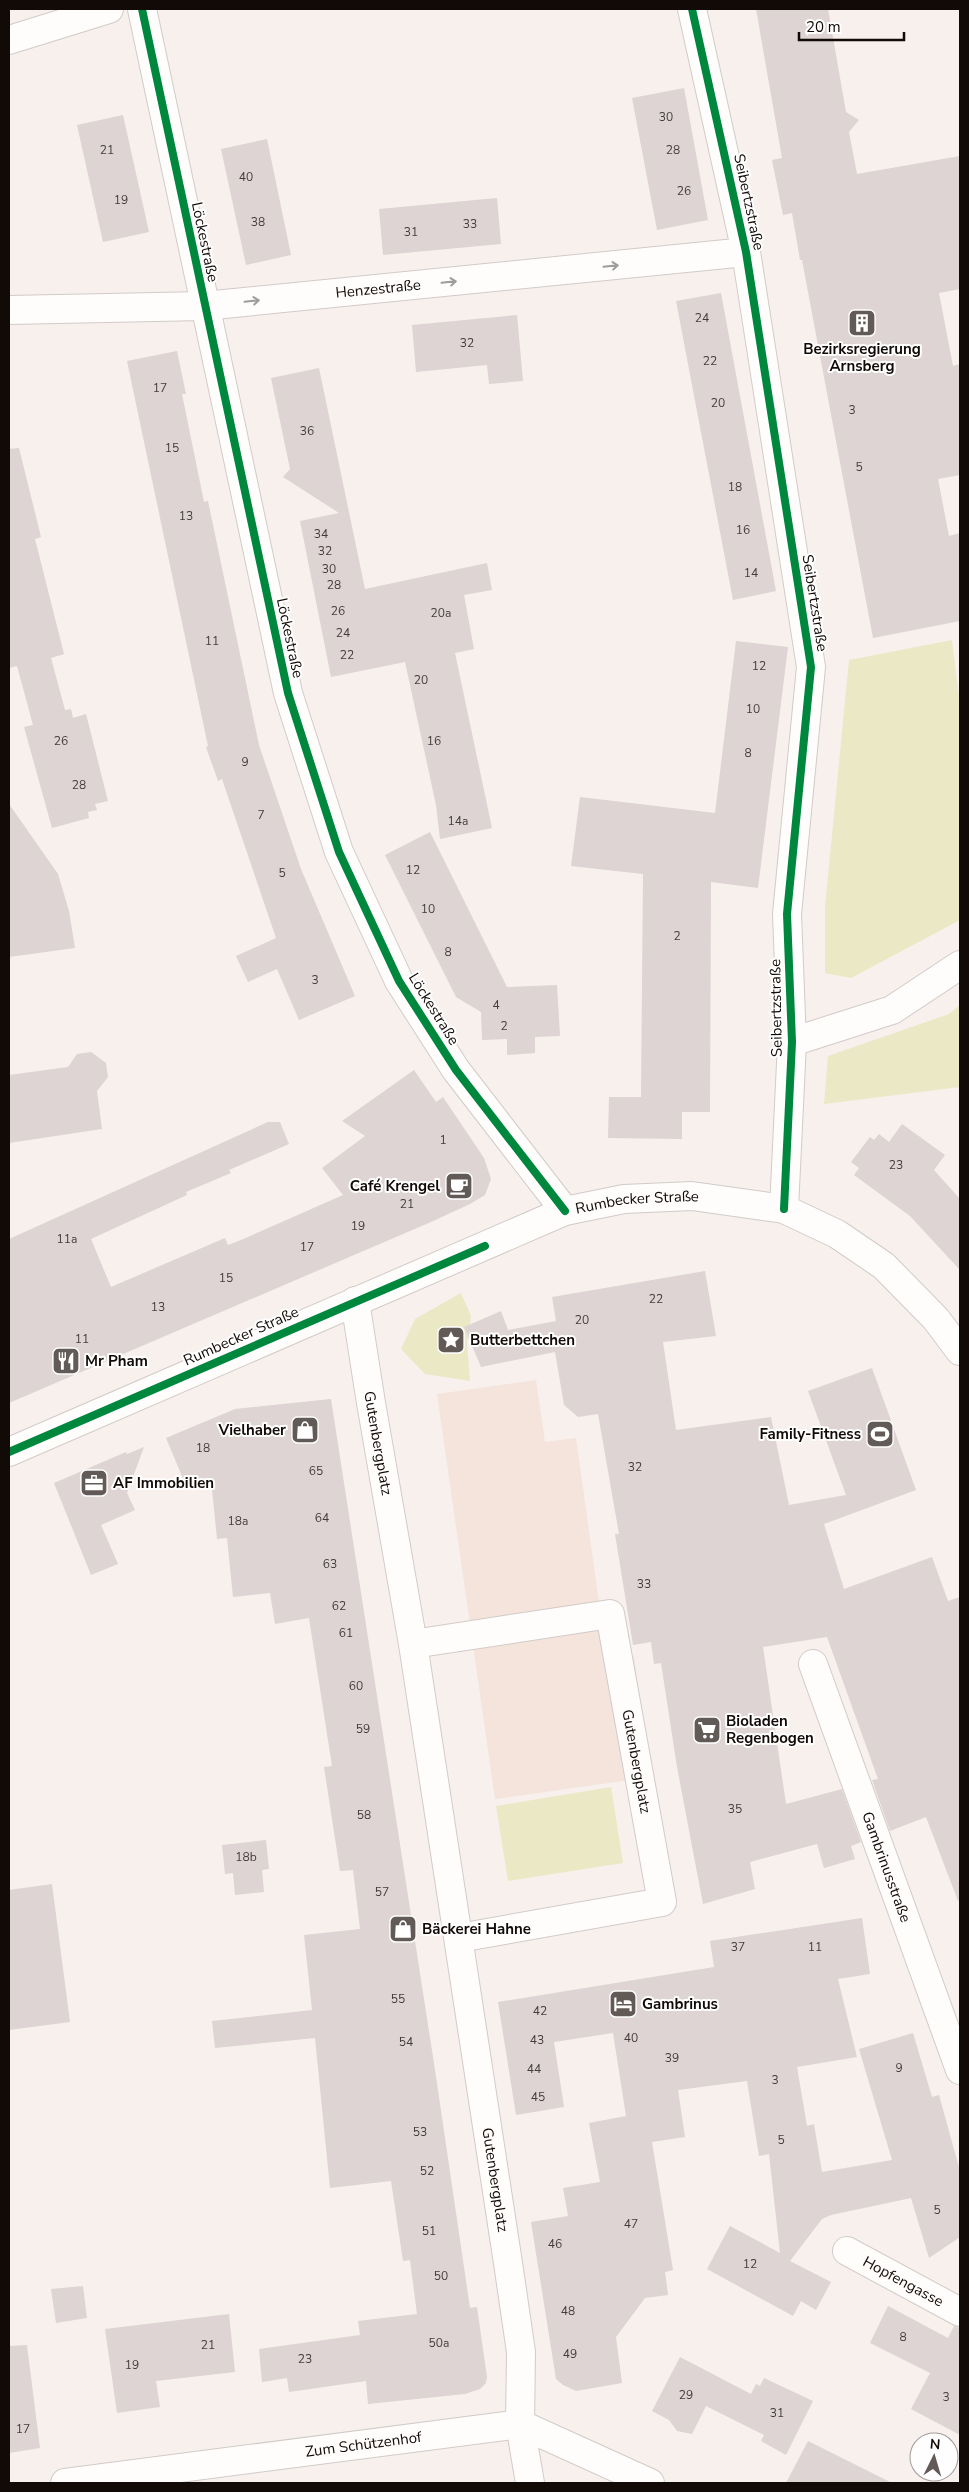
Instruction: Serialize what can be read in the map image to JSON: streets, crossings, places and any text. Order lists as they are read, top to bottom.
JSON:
{
  "streets": {
    "street": [
      "Seibertzstraße",
      "Löckestraße",
      "Henzestraße",
      "Rumbecker Straße",
      "Gutenbergplatz",
      "Gambrinusstraße",
      "Hopfengasse",
      "Zum Schützenhof"
    ]
  },
  "crossings": [
    ["Seibertzstraße", "Henzestraße"],
    ["Seibertzstraße", "Rumbecker Straße"],
    ["Löckestraße", "Henzestraße"],
    ["Löckestraße", "Rumbecker Straße"],
    ["Rumbecker Straße", "Gutenbergplatz"],
    ["Gutenbergplatz", "Zum Schützenhof"]
  ],
  "one_way": ["Henzestraße"],
  "places": {
    "building": ["Bezirksregierung Arnsberg"],
    "cafe": ["Café Krengel"],
    "place": ["Butterbettchen"],
    "restaurant": ["Mr Pham"],
    "shop": ["Vielhaber", "Bäckerei Hahne"],
    "sports": ["Family-Fitness"],
    "office": ["AF Immobilien"],
    "supermarket": ["Bioladen Regenbogen"],
    "hotel": ["Gambrinus"]
  },
  "house_numbers": [
    "30",
    "21",
    "28",
    "40",
    "26",
    "19",
    "38",
    "33",
    "31",
    "24",
    "32",
    "22",
    "17",
    "20",
    "3",
    "36",
    "15",
    "5",
    "18",
    "13",
    "16",
    "34",
    "32",
    "30",
    "14",
    "28",
    "26",
    "20a",
    "24",
    "11",
    "22",
    "12",
    "20",
    "10",
    "26",
    "16",
    "8",
    "9",
    "28",
    "7",
    "14a",
    "12",
    "5",
    "10",
    "2",
    "8",
    "3",
    "4",
    "2",
    "1",
    "23",
    "21",
    "19",
    "11a",
    "17",
    "15",
    "22",
    "13",
    "20",
    "11",
    "18",
    "32",
    "65",
    "64",
    "18a",
    "63",
    "33",
    "62",
    "61",
    "60",
    "59",
    "35",
    "58",
    "18b",
    "57",
    "37",
    "11",
    "55",
    "42",
    "40",
    "43",
    "54",
    "39",
    "9",
    "44",
    "3",
    "45",
    "53",
    "5",
    "52",
    "5",
    "47",
    "51",
    "46",
    "12",
    "50",
    "48",
    "8",
    "50a",
    "21",
    "49",
    "23",
    "19",
    "29",
    "3",
    "31",
    "17"
  ],
  "scale_bar": "20 m",
  "north": "top"
}
